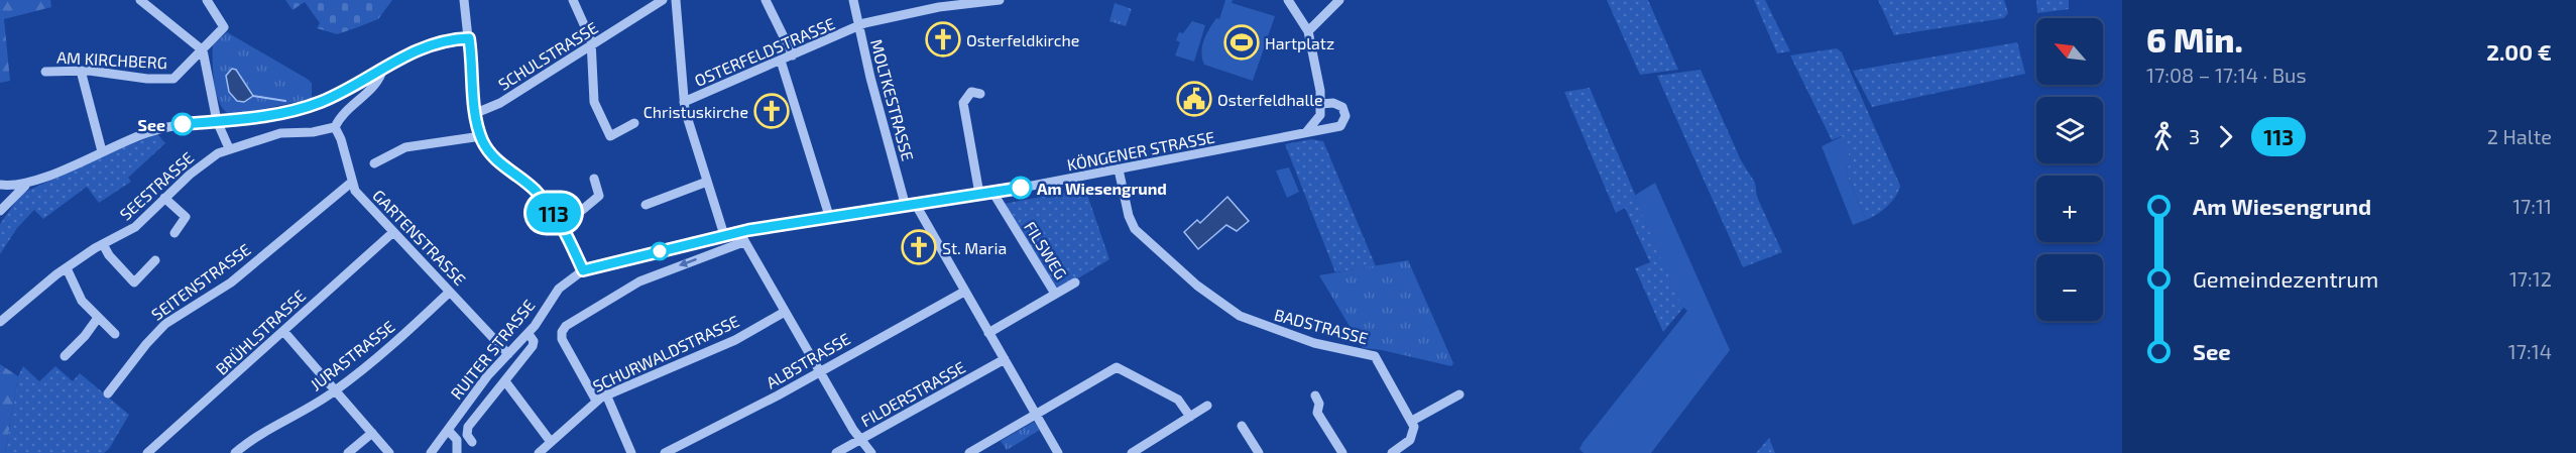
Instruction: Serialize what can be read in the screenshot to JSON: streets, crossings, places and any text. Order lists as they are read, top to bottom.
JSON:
{
  "streets": {
    "street": [
      "OSTERFELDSTRASSE",
      "SCHULSTRASSE",
      "AM KIRCHBERG",
      "MOLTKESTRASSE",
      "KÖNGENER STRASSE",
      "SEESTRASSE",
      "GARTENSTRASSE",
      "FILSWEG",
      "SEITENSTRASSE",
      "BADSTRASSE",
      "BRÜHLSTRASSE",
      "RUITER STRASSE",
      "SCHURWALDSTRASSE",
      "JURASTRASSE",
      "ALBSTRASSE",
      "FILDERSTRASSE"
    ]
  },
  "crossings": [
    ["OSTERFELDSTRASSE", "MOLTKESTRASSE"],
    ["MOLTKESTRASSE", "KÖNGENER STRASSE"],
    ["MOLTKESTRASSE", "FILSWEG"],
    ["MOLTKESTRASSE", "ALBSTRASSE"],
    ["MOLTKESTRASSE", "FILDERSTRASSE"],
    ["KÖNGENER STRASSE", "FILSWEG"],
    ["KÖNGENER STRASSE", "BADSTRASSE"],
    ["KÖNGENER STRASSE", "RUITER STRASSE"],
    ["SEESTRASSE", "GARTENSTRASSE"],
    ["GARTENSTRASSE", "SEITENSTRASSE"],
    ["GARTENSTRASSE", "BRÜHLSTRASSE"],
    ["GARTENSTRASSE", "RUITER STRASSE"],
    ["GARTENSTRASSE", "JURASTRASSE"]
  ],
  "places": {
    "church": ["Osterfeldkirche", "Christuskirche", "St. Maria"],
    "sports": ["Hartplatz"],
    "public building": ["Osterfeldhalle"],
    "other": ["See", "Am Wiesengrund"]
  },
  "lines": ["bus line 113"],
  "north": "top left",
  "page": {
    "on_map": "113",
    "heading": ["6 Min.", "17:08 – 17:14 · Bus", "2.00 €"],
    "map_buttons": ["+", "−"],
    "legs": ["3", "113", "2 Halte"],
    "list": [
      {
        "name": "Am Wiesengrund",
        "value": "17:11"
      },
      {
        "name": "Gemeindezentrum",
        "value": "17:12"
      },
      {
        "name": "See",
        "value": "17:14"
      }
    ]
  }
}
